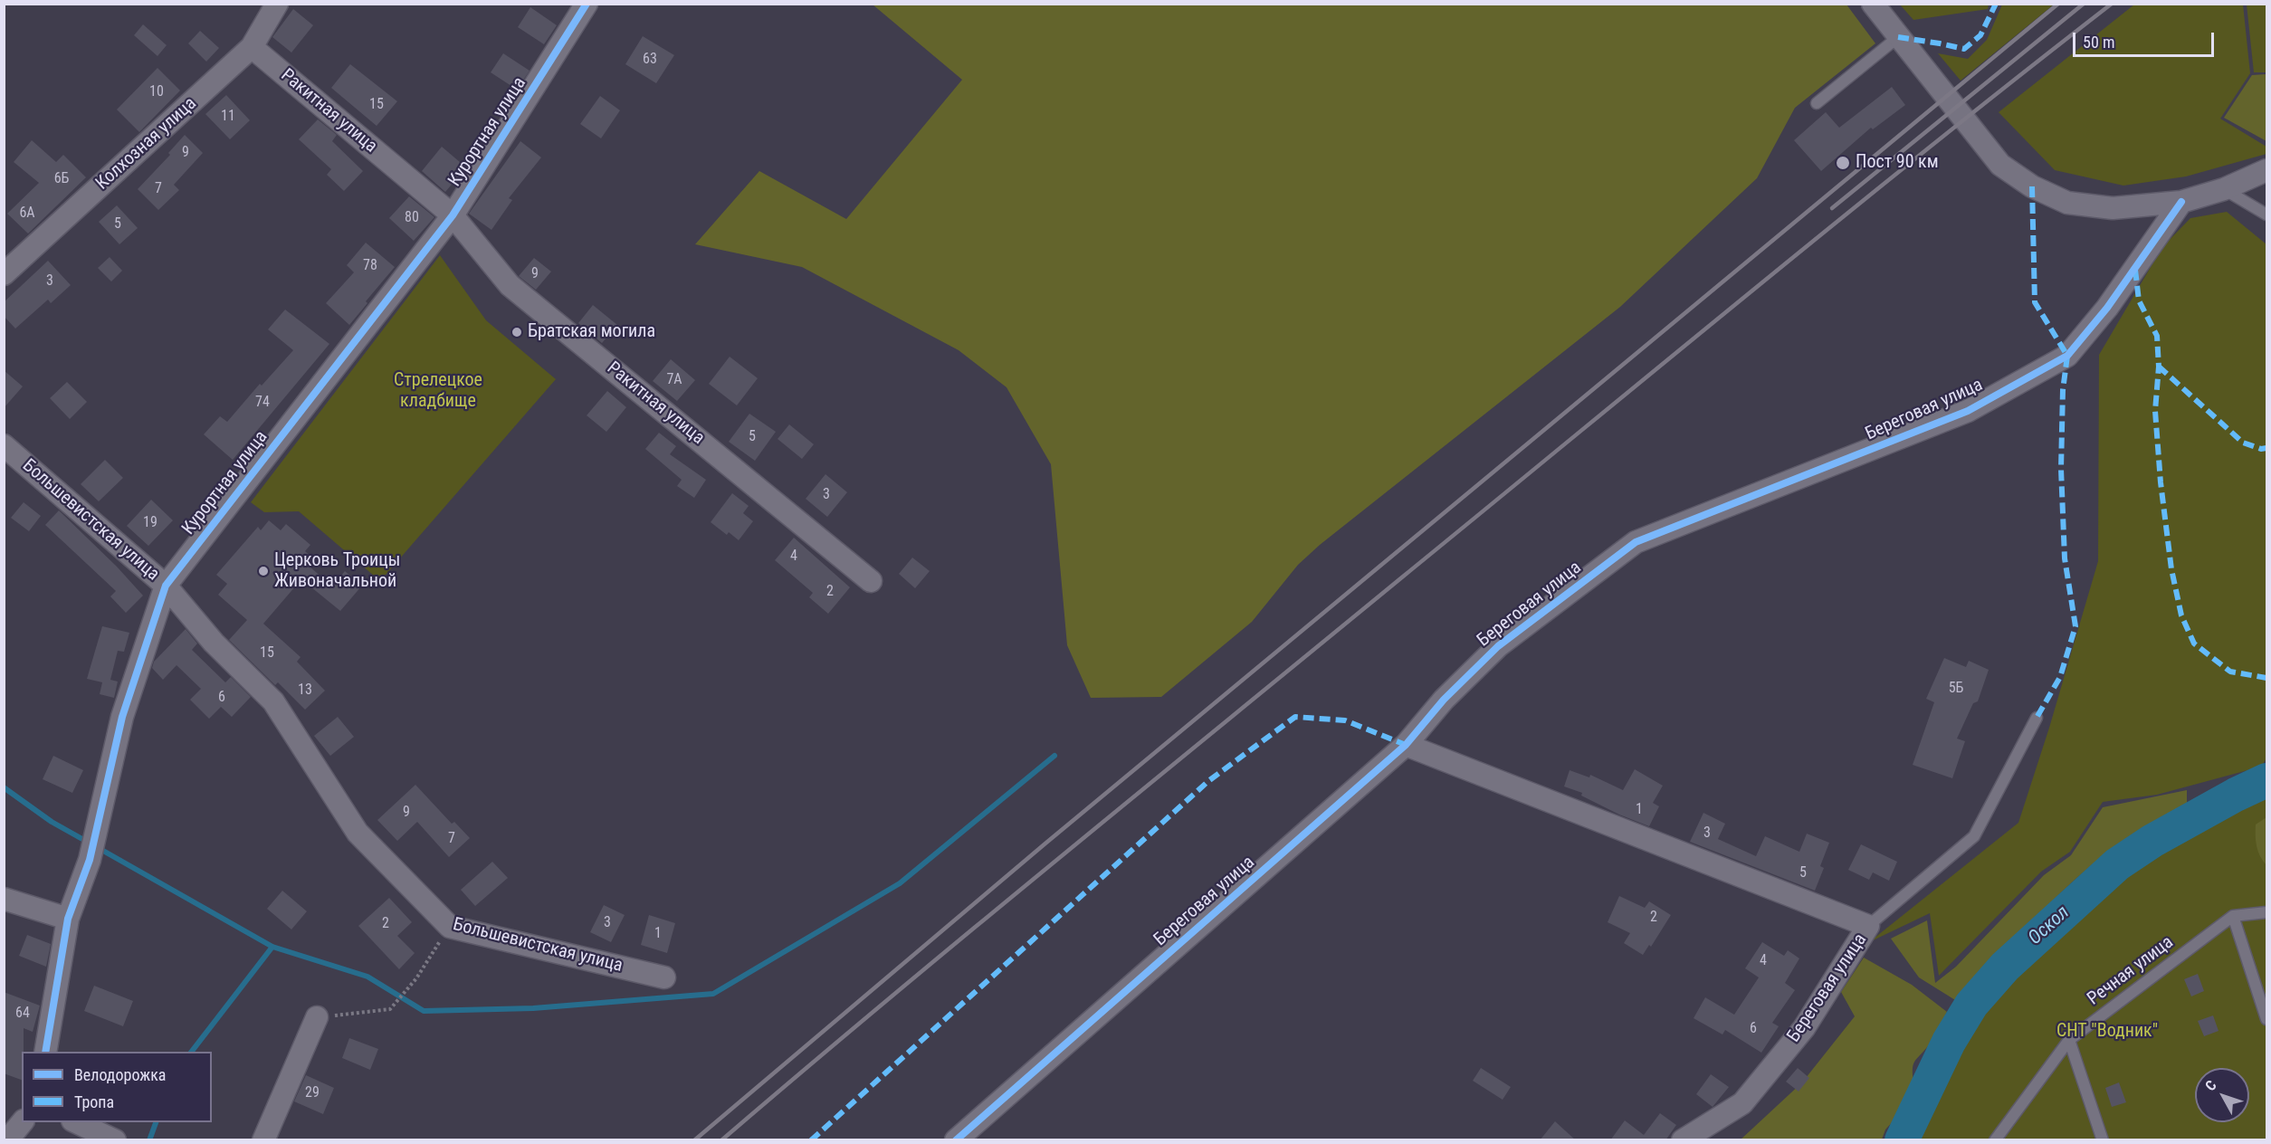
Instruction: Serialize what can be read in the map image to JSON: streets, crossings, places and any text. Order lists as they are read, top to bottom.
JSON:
{
  "streets": {
    "street": [
      "Ракитная улица",
      "Курортная улица",
      "Колхозная улица",
      "Береговая улица",
      "Большевистская улица"
    ],
    "lane": ["Речная улица"]
  },
  "crossings": [
    ["Ракитная улица", "Курортная улица"],
    ["Ракитная улица", "Колхозная улица"],
    ["Курортная улица", "Большевистская улица"]
  ],
  "water": ["Оскол"],
  "parks": ["Стрелецкое кладбище", "СНТ \"Водник\""],
  "places": ["Пост 90 км", "Братская могила", "Церковь Троицы Живоначальной"],
  "house_numbers": [
    "63",
    "10",
    "15",
    "11",
    "9",
    "6Б",
    "7",
    "6А",
    "80",
    "5",
    "78",
    "9",
    "3",
    "7А",
    "74",
    "5",
    "3",
    "19",
    "4",
    "2",
    "15",
    "5Б",
    "13",
    "6",
    "1",
    "9",
    "3",
    "7",
    "5",
    "2",
    "3",
    "2",
    "1",
    "4",
    "64",
    "6",
    "29"
  ],
  "legend": ["Велодорожка", "Тропа"],
  "scale_bar": "50 m",
  "north": "top left"
}
